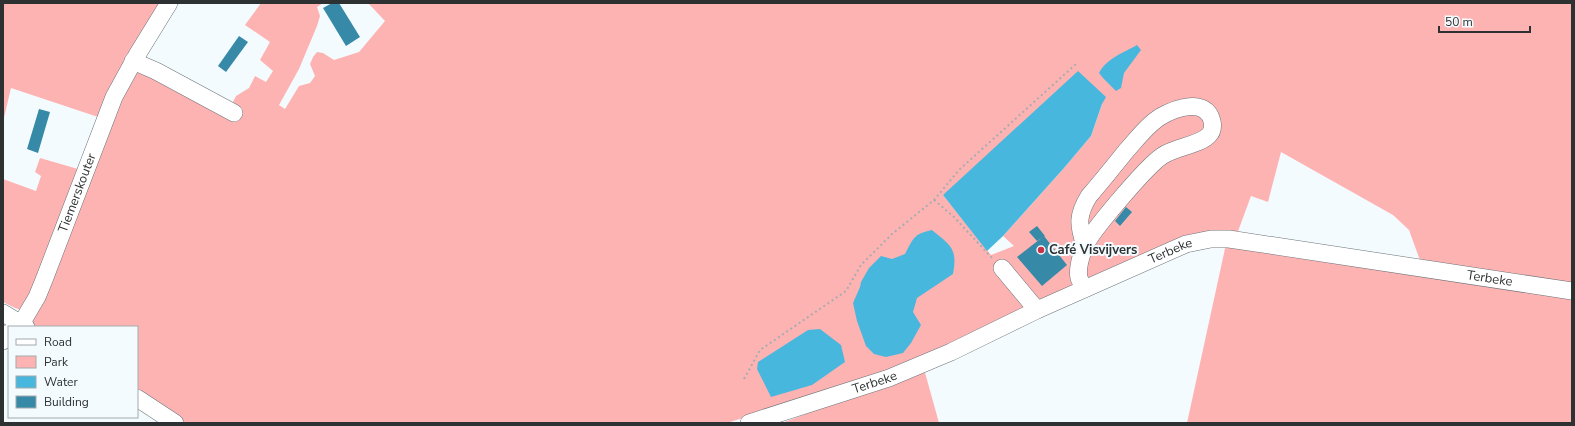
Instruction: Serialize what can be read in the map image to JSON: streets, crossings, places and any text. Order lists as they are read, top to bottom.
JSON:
{
  "streets": {
    "street": ["Tiemerskouter", "Terbeke"]
  },
  "places": ["Café Visvijvers"],
  "legend": [
    "Road",
    "Park",
    "Water",
    "Building"
  ],
  "scale_bar": "50 m"
}
